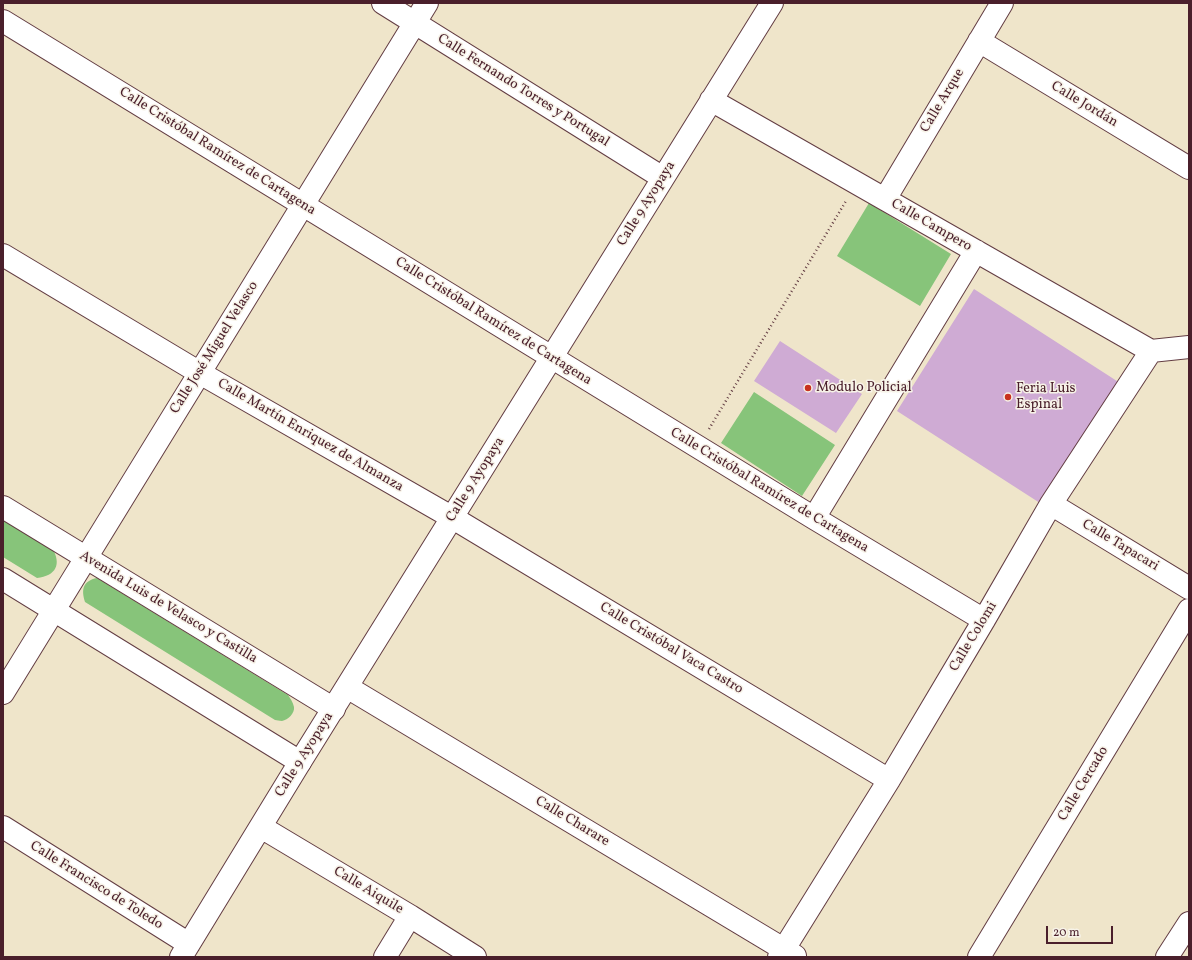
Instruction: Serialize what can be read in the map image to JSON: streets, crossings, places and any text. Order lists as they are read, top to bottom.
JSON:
{
  "streets": {
    "street": [
      "Calle Fernando Torres y Portugal",
      "Calle Arque",
      "Calle Jordán",
      "Calle Cristóbal Ramírez de Cartagena",
      "Calle 9 Ayopaya",
      "Calle Campero",
      "Calle José Miguel Velasco",
      "Calle Martín Enriquez de Almanza",
      "Calle Tapacari",
      "Avenida Luis de Velasco y Castilla",
      "Calle Colomi",
      "Calle Cristóbal Vaca Castro",
      "Calle Cercado",
      "Calle Charare",
      "Calle Francisco de Toledo",
      "Calle Aiquile"
    ]
  },
  "crossings": [
    ["Calle Fernando Torres y Portugal", "Calle 9 Ayopaya"],
    ["Calle Fernando Torres y Portugal", "Calle José Miguel Velasco"],
    ["Calle Arque", "Calle Jordán"],
    ["Calle Arque", "Calle Campero"],
    ["Calle Cristóbal Ramírez de Cartagena", "Calle 9 Ayopaya"],
    ["Calle Cristóbal Ramírez de Cartagena", "Calle José Miguel Velasco"],
    ["Calle Cristóbal Ramírez de Cartagena", "Calle Colomi"],
    ["Calle 9 Ayopaya", "Calle Campero"],
    ["Calle 9 Ayopaya", "Calle Martín Enriquez de Almanza"],
    ["Calle 9 Ayopaya", "Avenida Luis de Velasco y Castilla"],
    ["Calle 9 Ayopaya", "Calle Cristóbal Vaca Castro"],
    ["Calle 9 Ayopaya", "Calle Charare"],
    ["Calle 9 Ayopaya", "Calle Francisco de Toledo"],
    ["Calle 9 Ayopaya", "Calle Aiquile"],
    ["Calle Campero", "Calle Colomi"],
    ["Calle José Miguel Velasco", "Calle Martín Enriquez de Almanza"],
    ["Calle José Miguel Velasco", "Avenida Luis de Velasco y Castilla"],
    ["Calle Martín Enriquez de Almanza", "Calle Cristóbal Vaca Castro"],
    ["Calle Tapacari", "Calle Colomi"],
    ["Calle Colomi", "Calle Cristóbal Vaca Castro"],
    ["Calle Colomi", "Calle Charare"]
  ],
  "places": ["Modulo Policial", "Feria Luis Espinal"],
  "scale_bar": "20 m"
}
